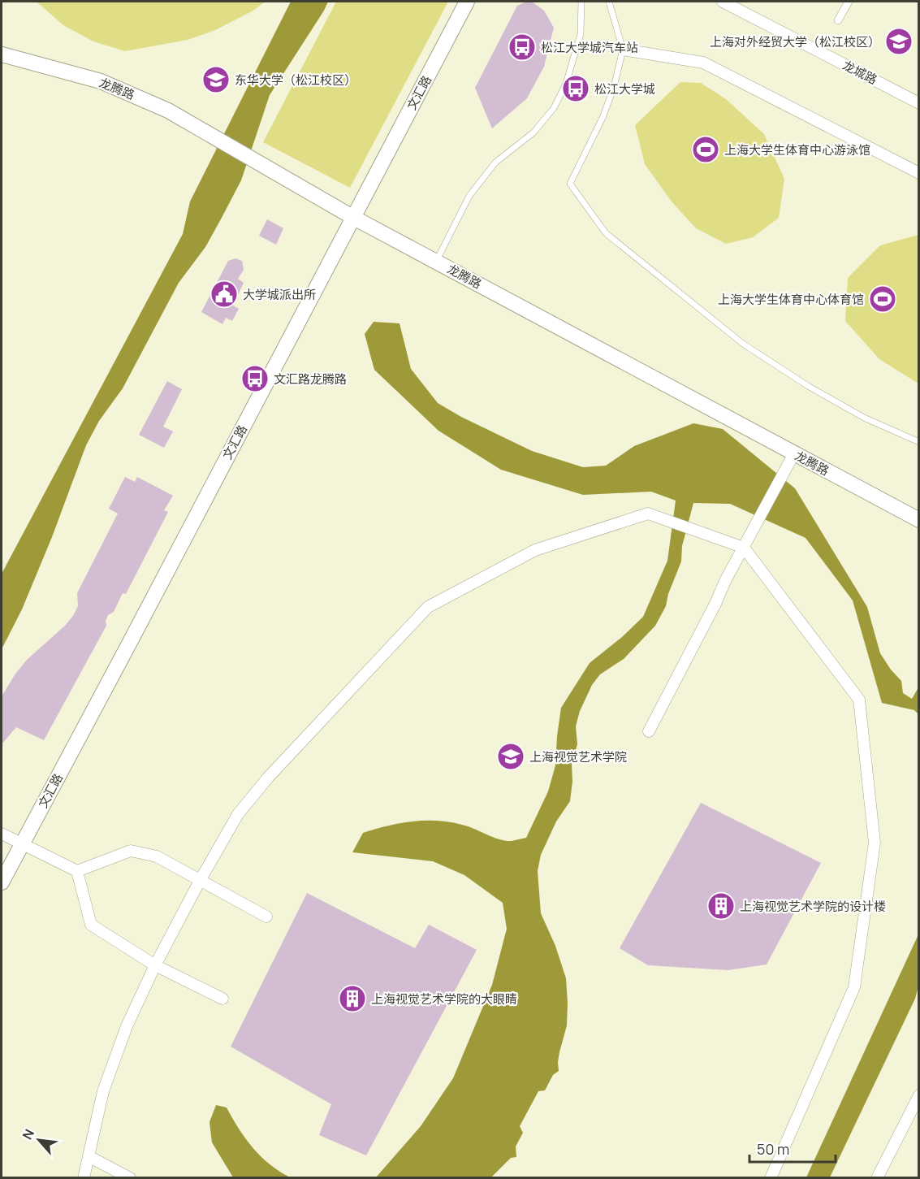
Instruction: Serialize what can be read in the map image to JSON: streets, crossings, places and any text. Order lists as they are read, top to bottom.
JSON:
{
  "streets": {
    "main road": ["龙腾路", "文汇路"],
    "street": ["龙城路"]
  },
  "crossings": [
    ["龙腾路", "文汇路"]
  ],
  "places": {
    "school or university": ["上海对外经贸大学（松江校区）", "东华大学（松江校区）", "上海视觉艺术学院"],
    "bus stop": ["松江大学城汽车站", "松江大学城", "文汇路龙腾路"],
    "sports": ["上海大学生体育中心游泳馆", "上海大学生体育中心体育馆"],
    "public building": ["大学城派出所"],
    "building": ["上海视觉艺术学院的设计楼", "上海视觉艺术学院的大眼睛"]
  },
  "scale_bar": "50 m",
  "north": "top left"
}
